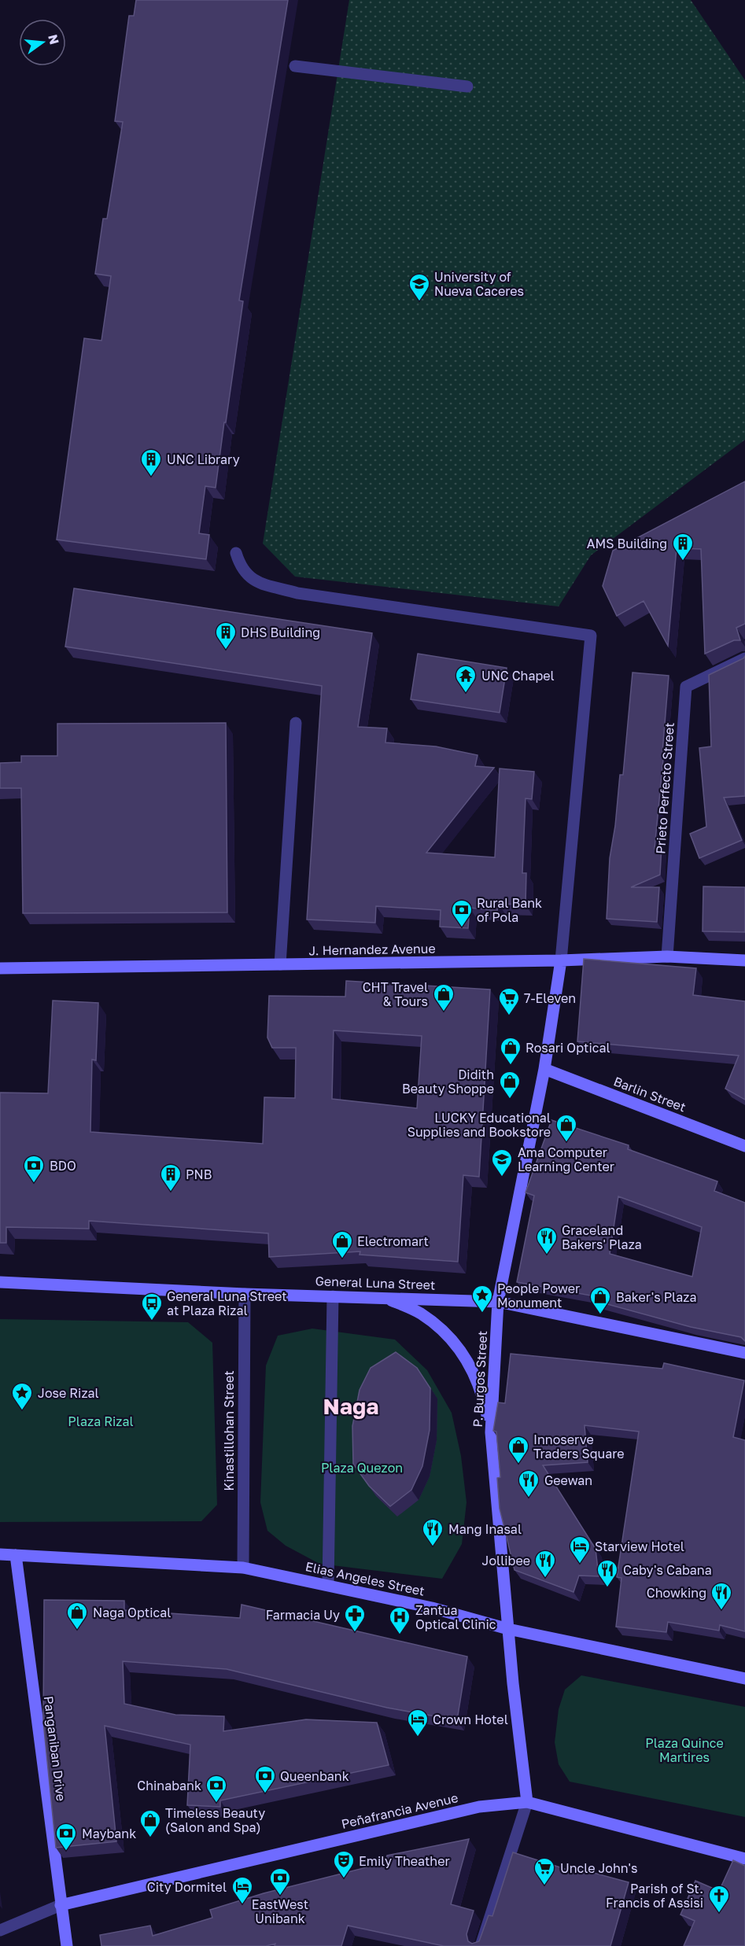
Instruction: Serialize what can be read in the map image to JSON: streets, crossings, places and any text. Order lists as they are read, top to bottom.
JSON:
{
  "streets": {
    "main road": [
      "J. Hernandez Avenue",
      "Barlin Street",
      "General Luna Street",
      "P. Burgos Street",
      "Elias Angeles Street",
      "Panganiban Drive",
      "Peñafrancia Avenue"
    ],
    "street": ["Prieto Perfecto Street", "Kinastillohan Street"]
  },
  "crossings": [
    ["Prieto Perfecto Street", "J. Hernandez Avenue"],
    ["J. Hernandez Avenue", "P. Burgos Street"],
    ["Barlin Street", "P. Burgos Street"],
    ["General Luna Street", "P. Burgos Street"],
    ["General Luna Street", "Kinastillohan Street"],
    ["P. Burgos Street", "Elias Angeles Street"],
    ["P. Burgos Street", "Peñafrancia Avenue"],
    ["Kinastillohan Street", "Elias Angeles Street"],
    ["Elias Angeles Street", "Panganiban Drive"],
    ["Panganiban Drive", "Peñafrancia Avenue"]
  ],
  "districts": ["Naga"],
  "parks": ["Plaza Rizal", "Plaza Quezon", "Plaza Quince Martires"],
  "places": {
    "school or university": ["University of Nueva Caceres", "Ama Computer Learning Center"],
    "building": [
      "UNC Library",
      "AMS Building",
      "DHS Building",
      "PNB"
    ],
    "temple": ["UNC Chapel"],
    "bank": [
      "Rural Bank of Pola",
      "BDO",
      "Queenbank",
      "Chinabank",
      "Maybank",
      "EastWest Unibank"
    ],
    "shop": [
      "CHT Travel & Tours",
      "Rosari Optical",
      "Didith Beauty Shoppe",
      "LUCKY Educational Supplies and Bookstore",
      "Electromart",
      "Baker's Plaza",
      "Innoserve Traders Square",
      "Naga Optical",
      "Timeless Beauty (Salon and Spa)"
    ],
    "supermarket": ["7-Eleven", "Uncle John's"],
    "restaurant": [
      "Graceland Bakers' Plaza",
      "Geewan",
      "Mang Inasal",
      "Jollibee",
      "Caby's Cabana",
      "Chowking"
    ],
    "place": ["People Power Monument", "Jose Rizal"],
    "bus stop": ["General Luna Street at Plaza Rizal"],
    "hotel": ["Starview Hotel", "Crown Hotel", "City Dormitel"],
    "pharmacy": ["Farmacia Uy"],
    "hospital": ["Zantua Optical Clinic"],
    "theatre": ["Emily Theather"],
    "church": ["Parish of St. Francis of Assisi"]
  },
  "north": "right"
}
